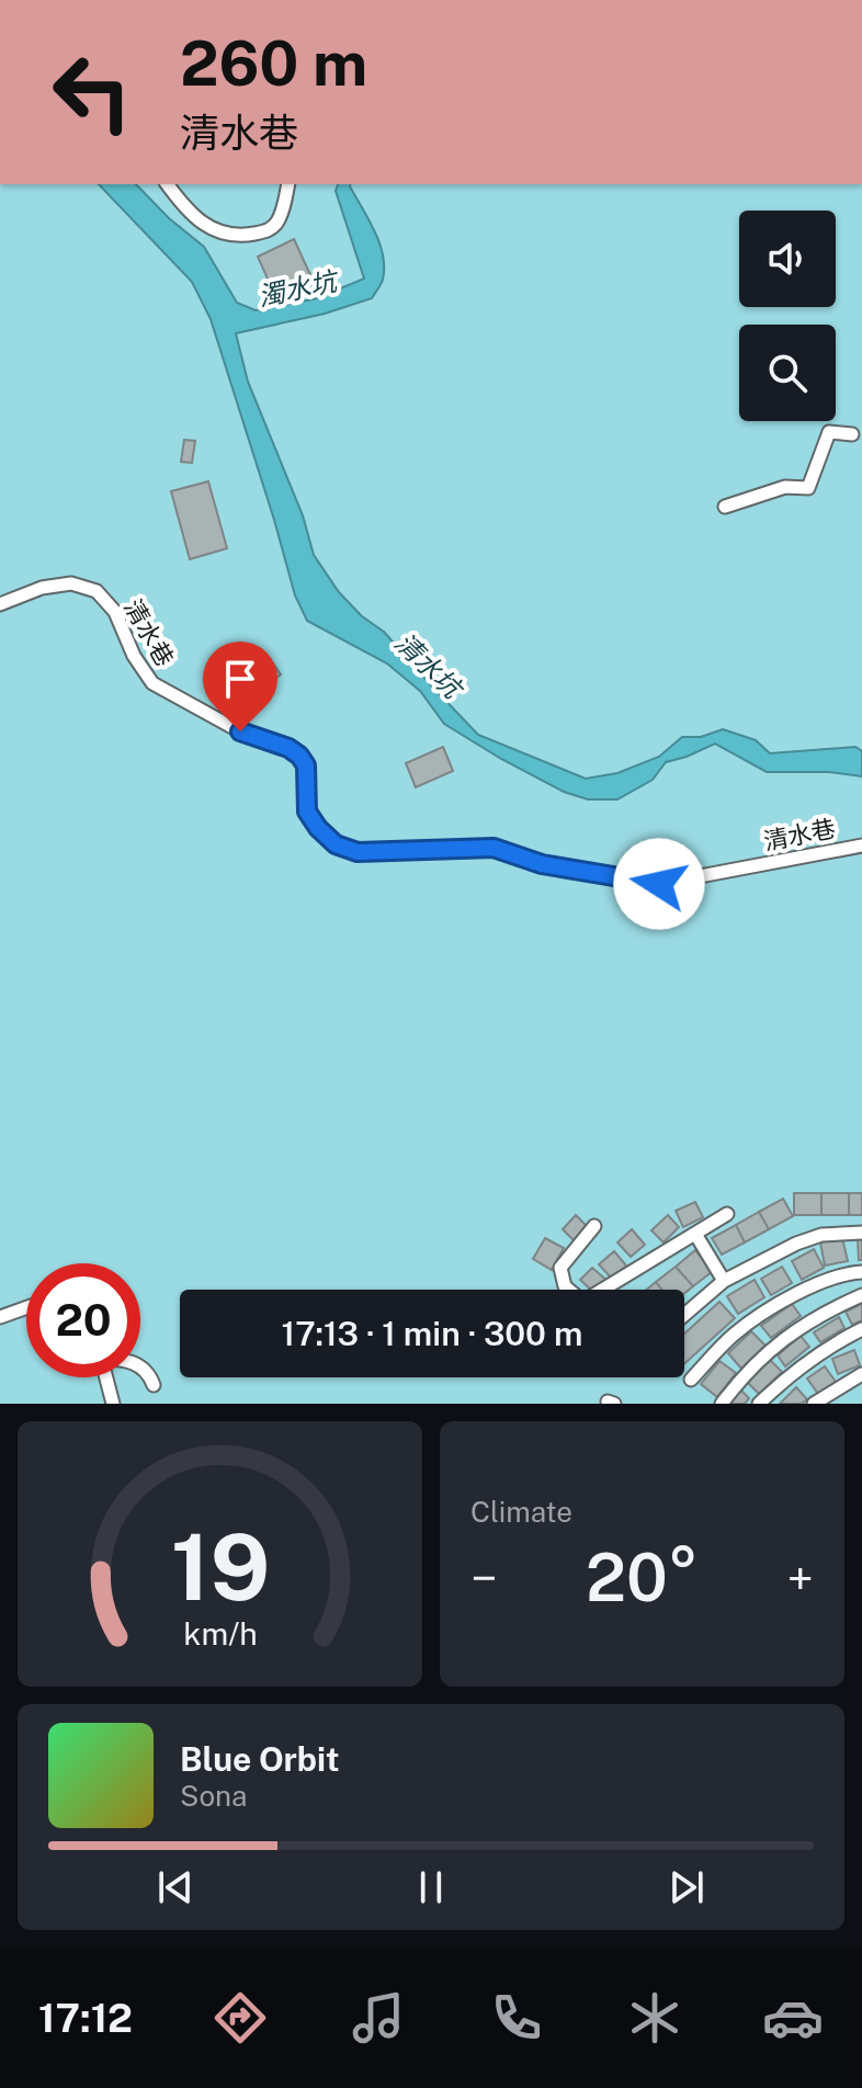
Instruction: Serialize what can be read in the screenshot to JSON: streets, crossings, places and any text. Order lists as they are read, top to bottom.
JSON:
{
  "streets": {
    "lane": ["清水巷"]
  },
  "water": ["濁水坑", "清水坑"],
  "page": {
    "turn": ["260 m", "清水巷"],
    "limit": "20",
    "trip": "17:13 · 1 min · 300 m",
    "tile": "Climate",
    "heat": ["−", "20°", "+"],
    "song": ["Blue Orbit", "Sona"],
    "tabs": "17:12",
    "gauge": ["19", "km/h"]
  }
}
